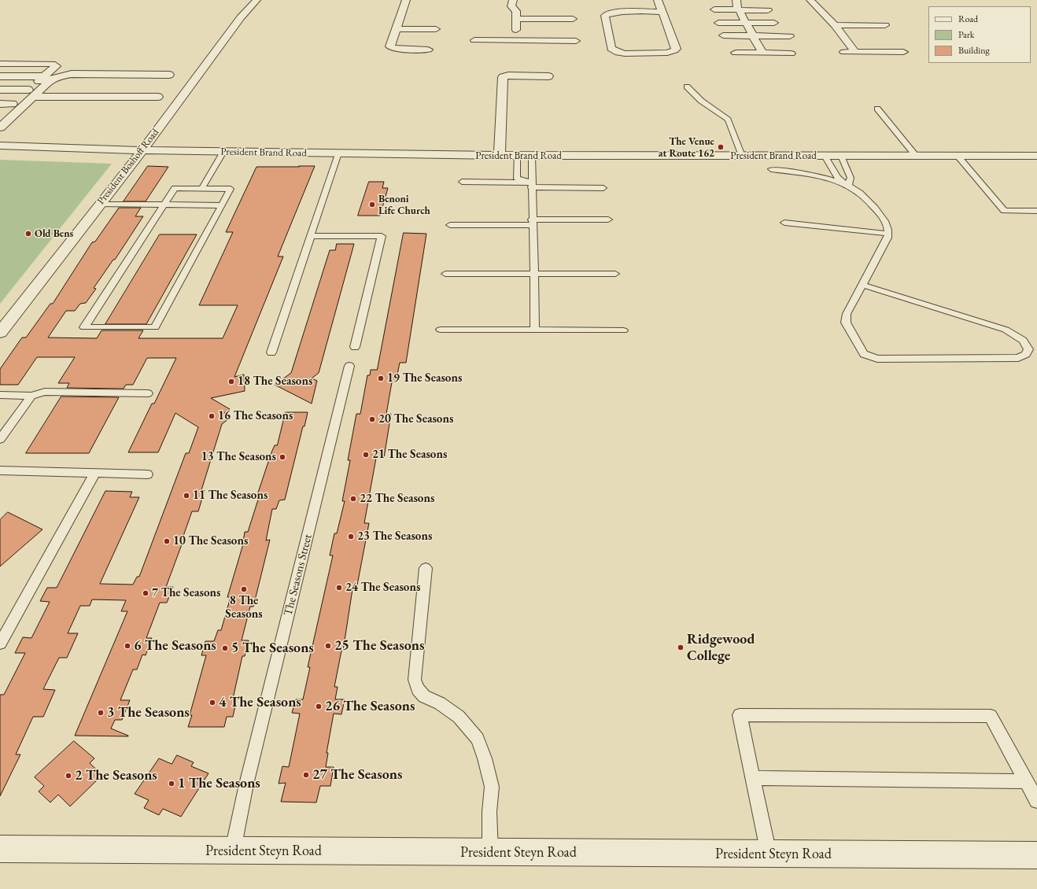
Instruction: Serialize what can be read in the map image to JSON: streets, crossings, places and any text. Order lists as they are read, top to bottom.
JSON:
{
  "streets": {
    "street": ["President Brand Road", "President Boshoff Road", "President Steyn Road"],
    "lane": ["The Seasons Street"]
  },
  "crossings": [
    ["President Brand Road", "President Boshoff Road"],
    ["The Seasons Street", "President Steyn Road"]
  ],
  "places": [
    "The Venue at Route 162",
    "Benoni Life Church",
    "Old Bens",
    "19 The Seasons",
    "18 The Seasons",
    "16 The Seasons",
    "20 The Seasons",
    "21 The Seasons",
    "13 The Seasons",
    "11 The Seasons",
    "22 The Seasons",
    "23 The Seasons",
    "10 The Seasons",
    "24 The Seasons",
    "8 The Seasons",
    "7 The Seasons",
    "6 The Seasons",
    "25 The Seasons",
    "Ridgewood College",
    "5 The Seasons",
    "4 The Seasons",
    "26 The Seasons",
    "3 The Seasons",
    "27 The Seasons",
    "2 The Seasons",
    "1 The Seasons"
  ],
  "legend": ["Road", "Park", "Building"]
}
